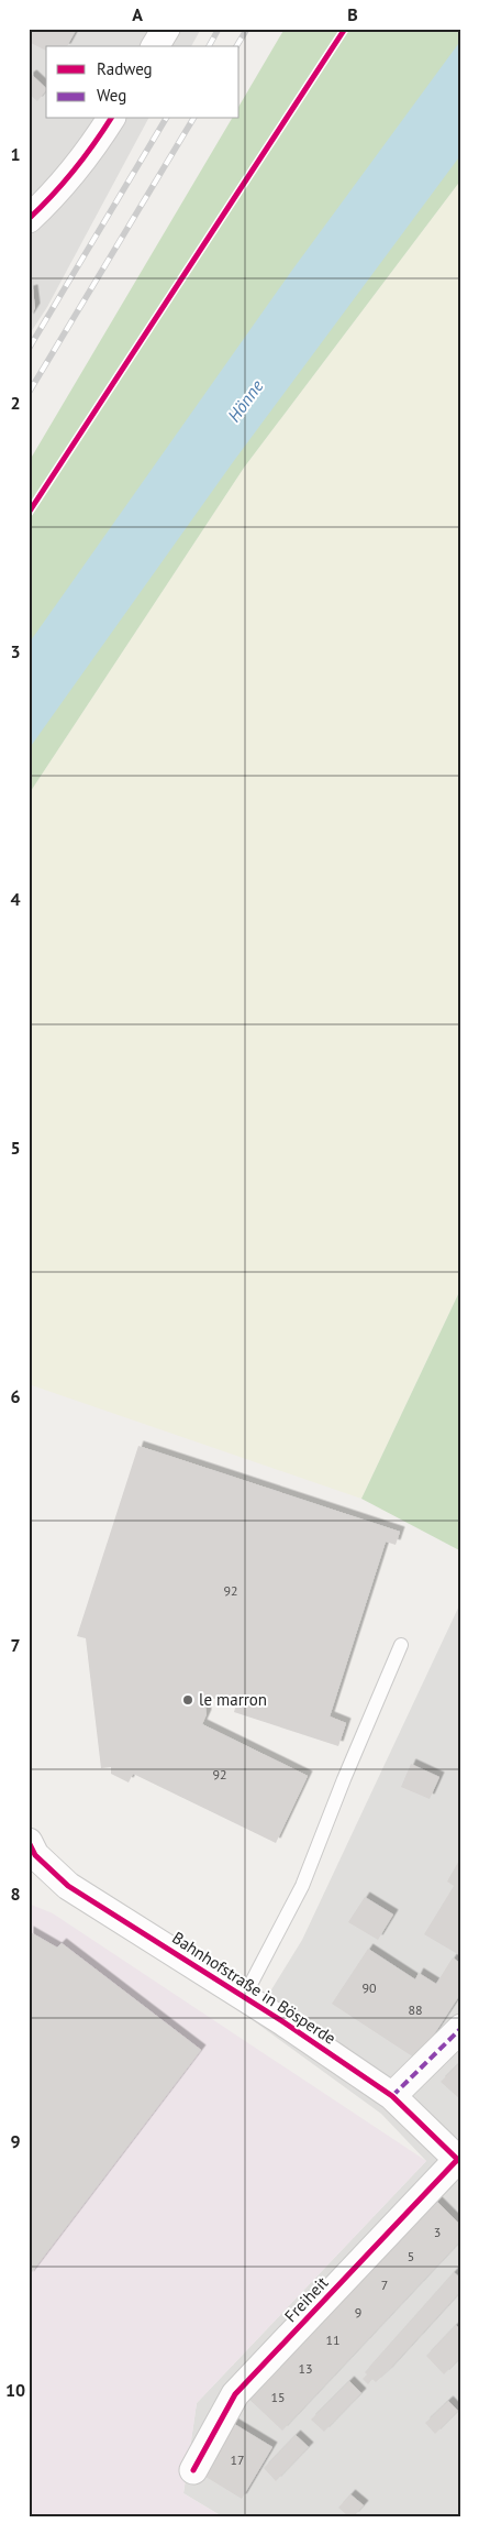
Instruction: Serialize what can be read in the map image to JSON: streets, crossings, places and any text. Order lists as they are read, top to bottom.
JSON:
{
  "streets": {
    "street": ["Bahnhofstraße in Bösperde", "Freiheit"]
  },
  "crossings": [
    ["Bahnhofstraße in Bösperde", "Freiheit"]
  ],
  "water": ["Hönne"],
  "places": ["le marron"],
  "house_numbers": [
    "92",
    "92",
    "90",
    "88",
    "3",
    "5",
    "7",
    "9",
    "11",
    "13",
    "15",
    "17"
  ],
  "legend": ["Radweg", "Weg"],
  "grid": {
    "columns": ["A", "B"],
    "rows": [
      "1",
      "2",
      "3",
      "4",
      "5",
      "6",
      "7",
      "8",
      "9",
      "10"
    ]
  }
}
